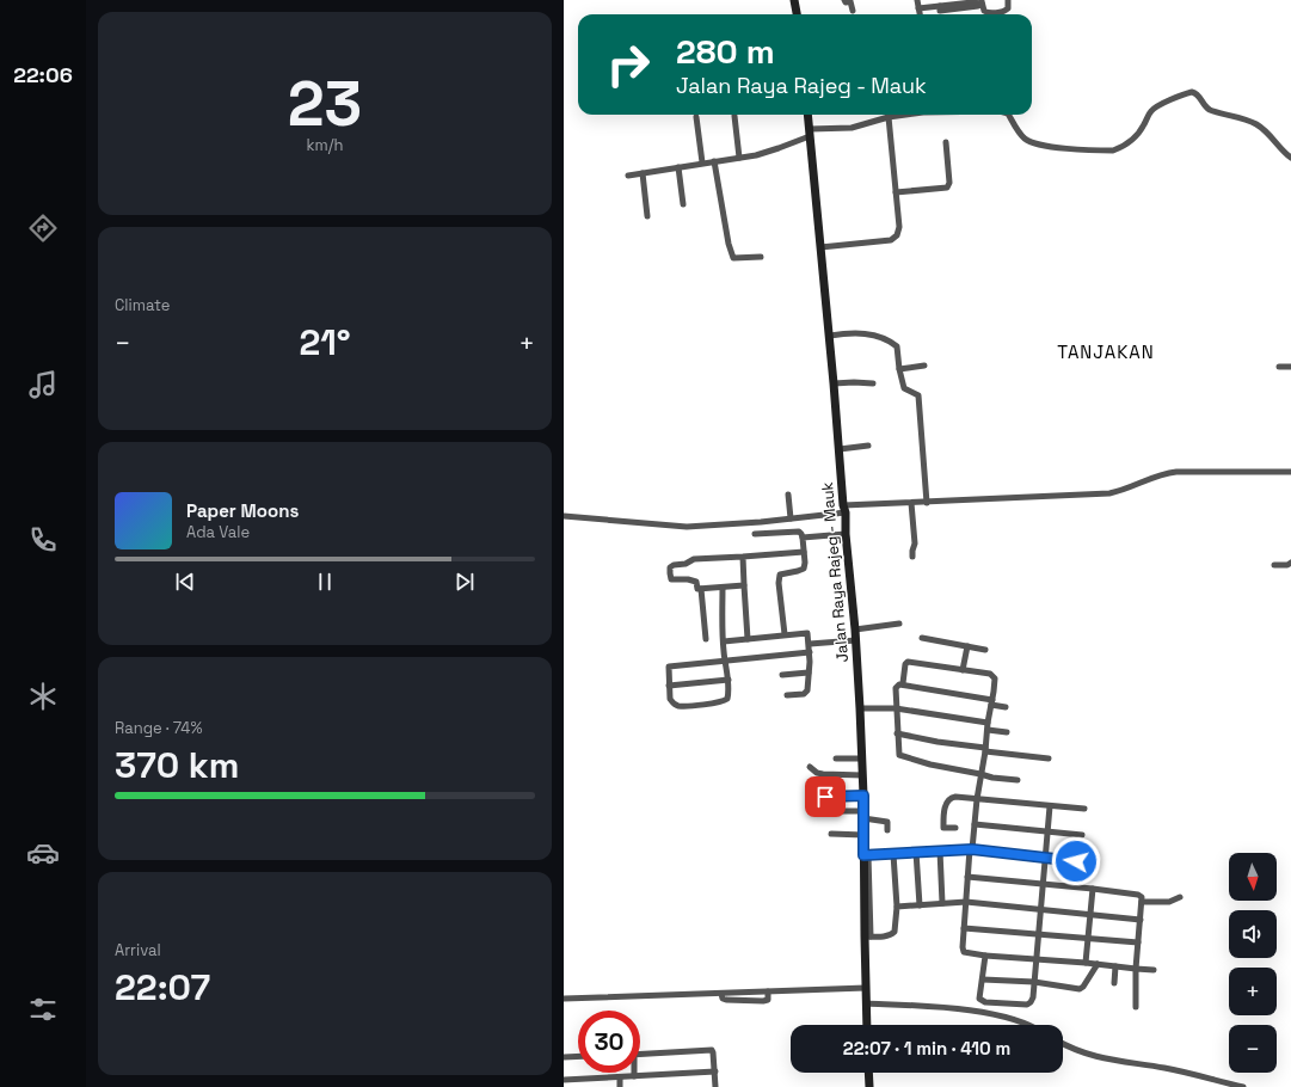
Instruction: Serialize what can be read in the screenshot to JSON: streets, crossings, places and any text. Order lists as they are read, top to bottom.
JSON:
{
  "streets": {
    "main road": ["Jalan Raya Rajeg - Mauk"]
  },
  "districts": ["TANJAKAN"],
  "north": "bottom",
  "page": {
    "tabs": "22:06",
    "tile": [
      ["23", "km/h"],
      "Climate",
      ["Range · 74%", "370 km"],
      ["Arrival", "22:07"]
    ],
    "turn": ["280 m", "Jalan Raya Rajeg - Mauk"],
    "heat": ["−", "21°", "+"],
    "song": ["Paper Moons", "Ada Vale"],
    "map_buttons": ["+", "−"],
    "limit": "30",
    "trip": "22:07 · 1 min · 410 m"
  }
}
